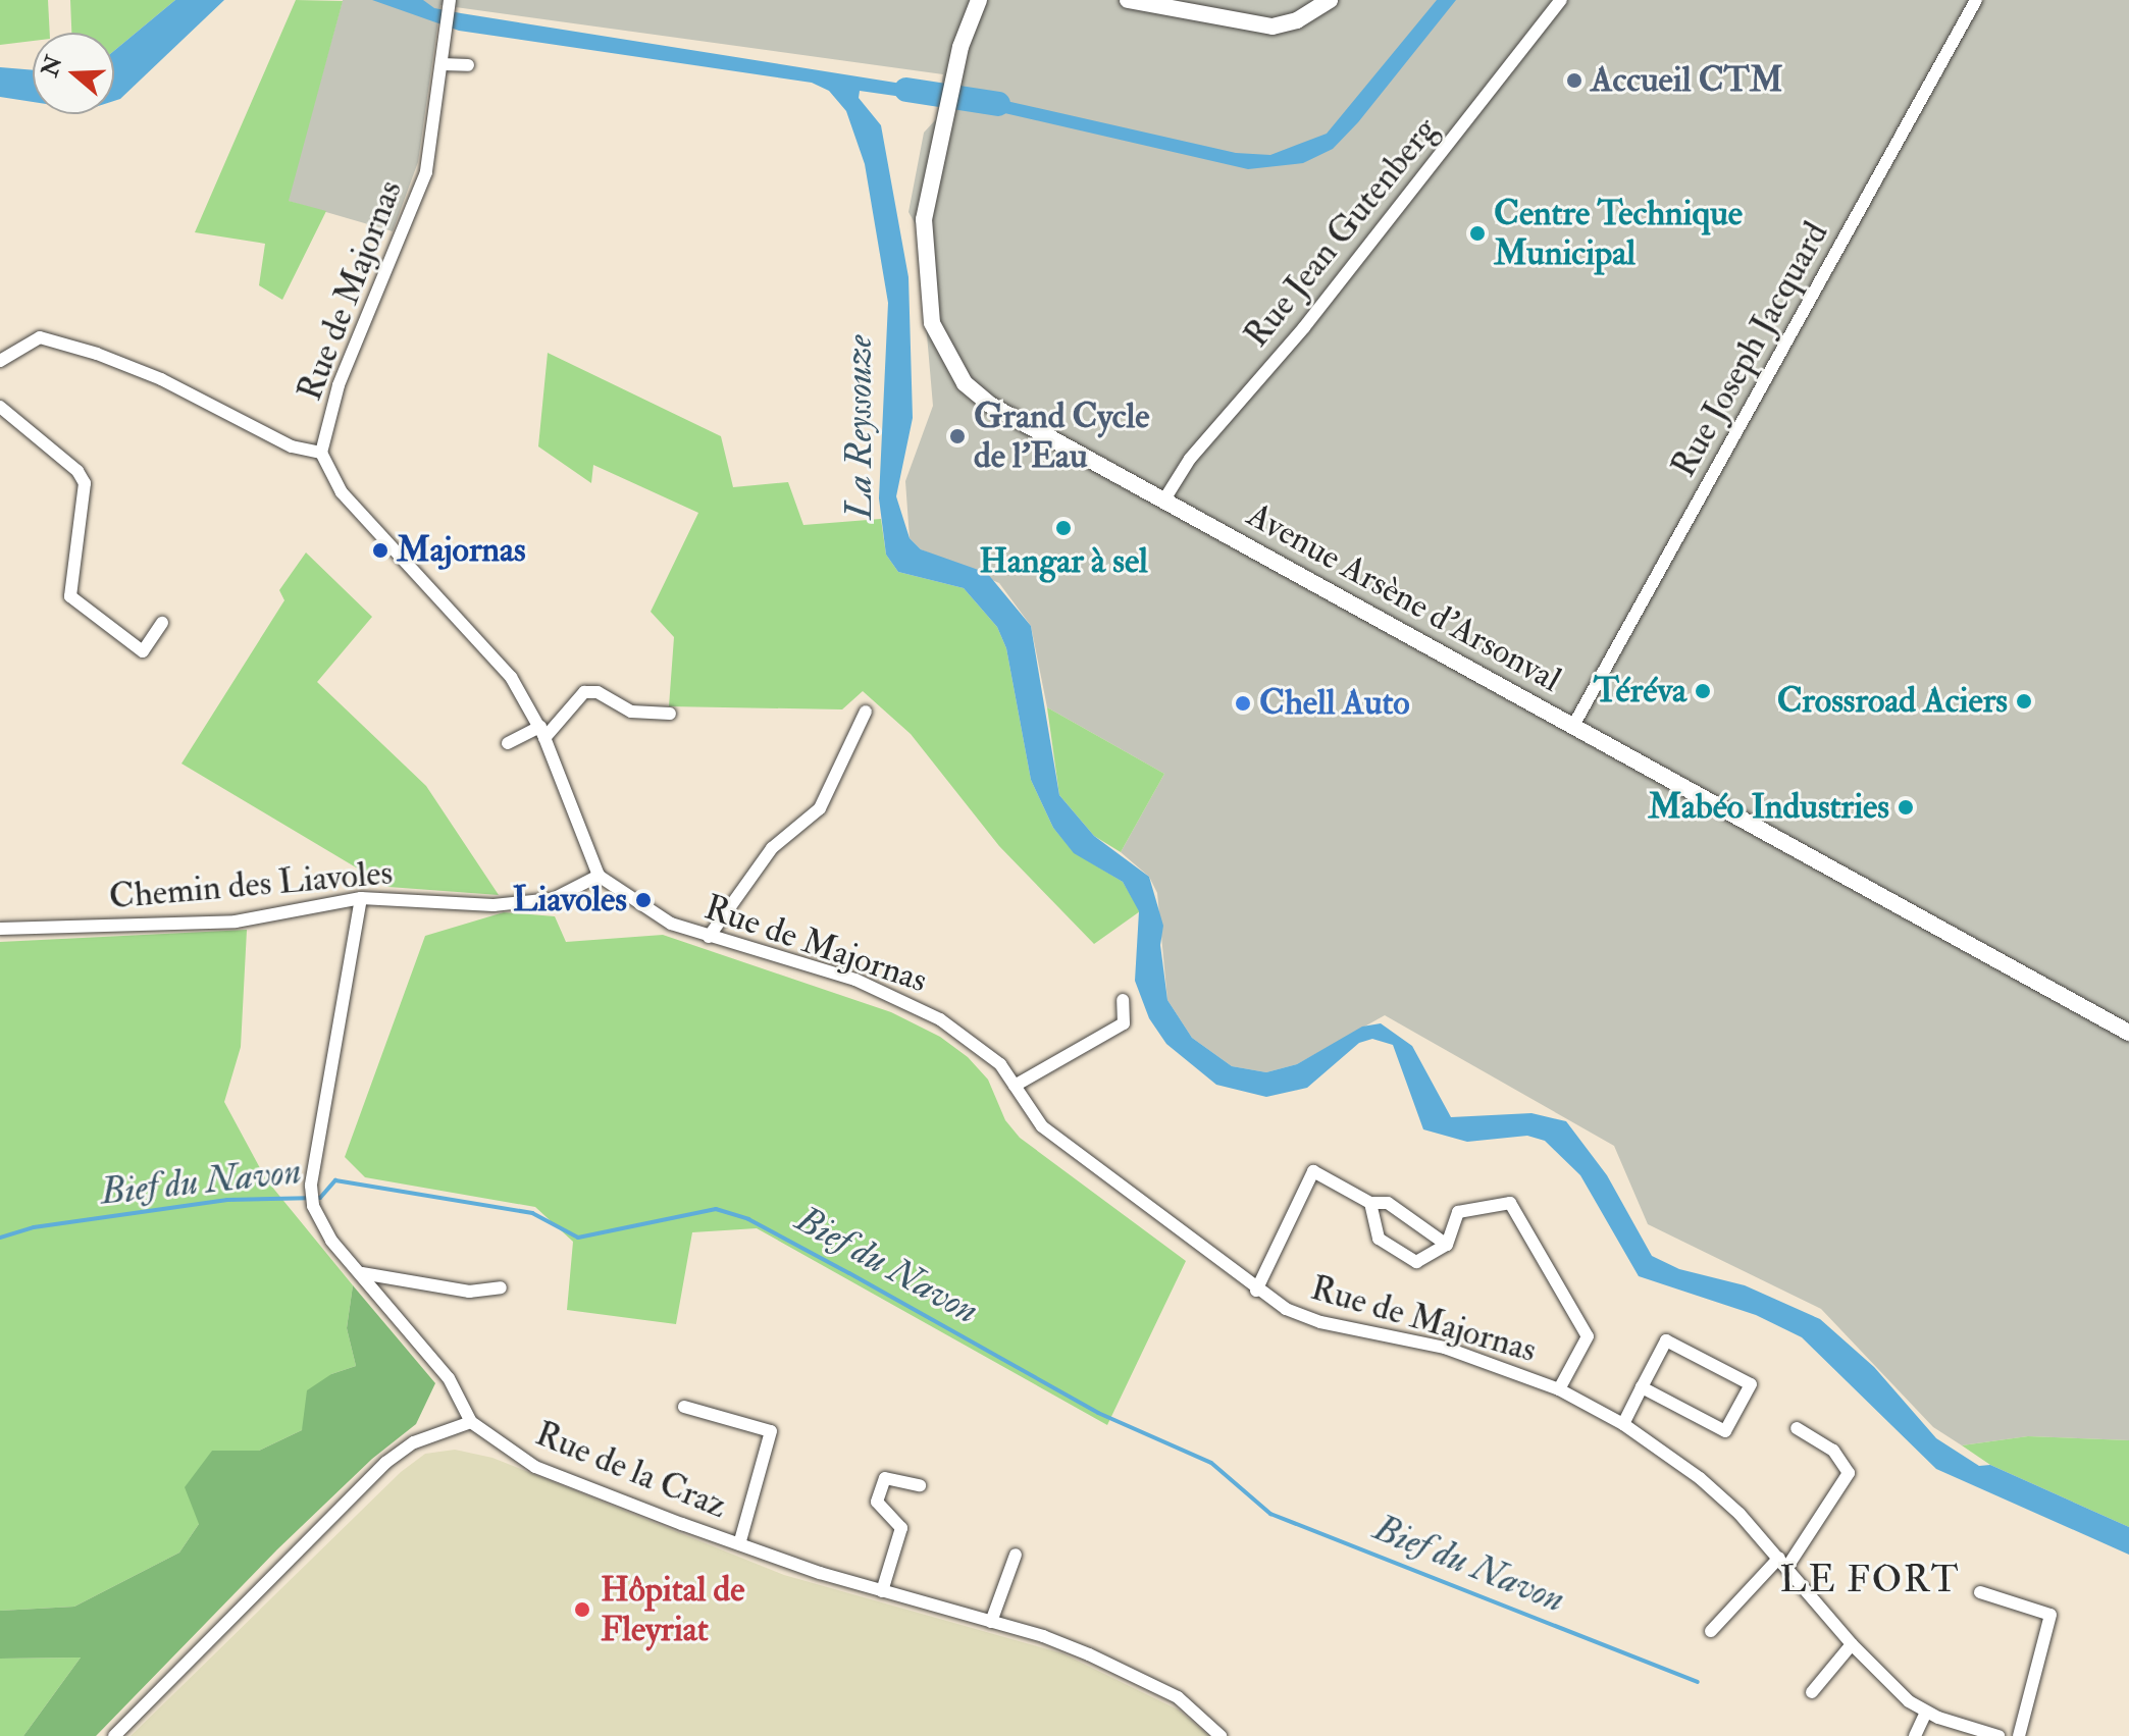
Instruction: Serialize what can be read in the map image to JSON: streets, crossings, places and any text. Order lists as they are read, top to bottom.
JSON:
{
  "streets": {
    "street": [
      "Rue Jean Gutenberg",
      "Rue de Majornas",
      "Rue Joseph Jacquard",
      "Avenue Arsène d'Arsonval",
      "Chemin des Liavoles",
      "Rue de la Craz"
    ]
  },
  "crossings": [
    ["Rue Jean Gutenberg", "Avenue Arsène d'Arsonval"],
    ["Rue de Majornas", "Chemin des Liavoles"],
    ["Rue Joseph Jacquard", "Avenue Arsène d'Arsonval"],
    ["Chemin des Liavoles", "Rue de la Craz"]
  ],
  "districts": ["LE FORT"],
  "water": ["La Reyssouze", "Bief du Navon"],
  "places": [
    "Accueil CTM",
    "Centre Technique Municipal",
    "Grand Cycle de l'Eau",
    "Hangar à sel",
    "Majornas",
    "Téréva",
    "Crossroad Aciers",
    "Chell Auto",
    "Mabéo Industries",
    "Liavoles",
    "Hôpital de Fleyriat"
  ],
  "north": "left"
}
